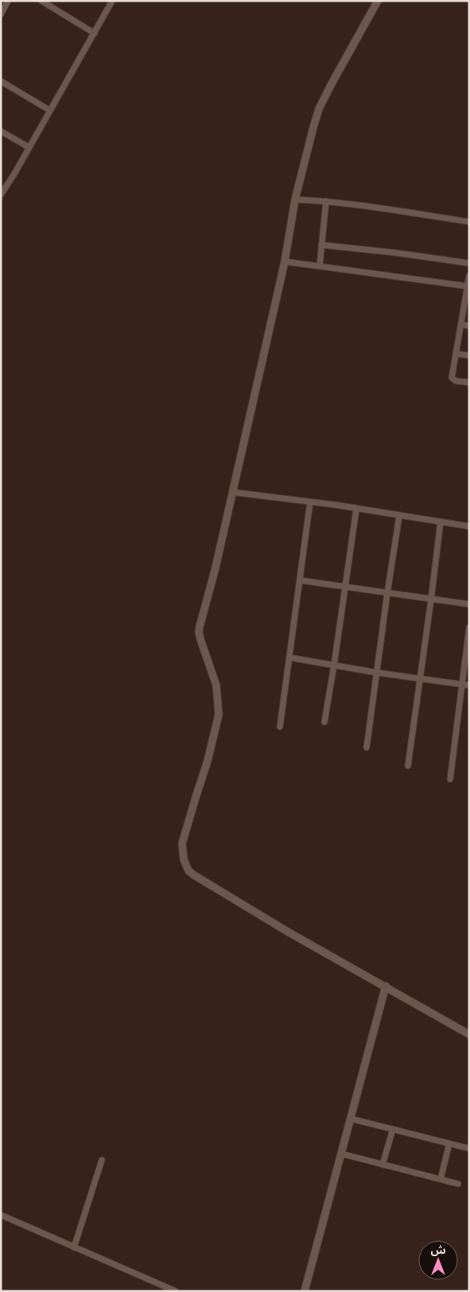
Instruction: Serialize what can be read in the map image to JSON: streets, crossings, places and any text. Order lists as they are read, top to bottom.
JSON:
{
  "north": "top"
}
